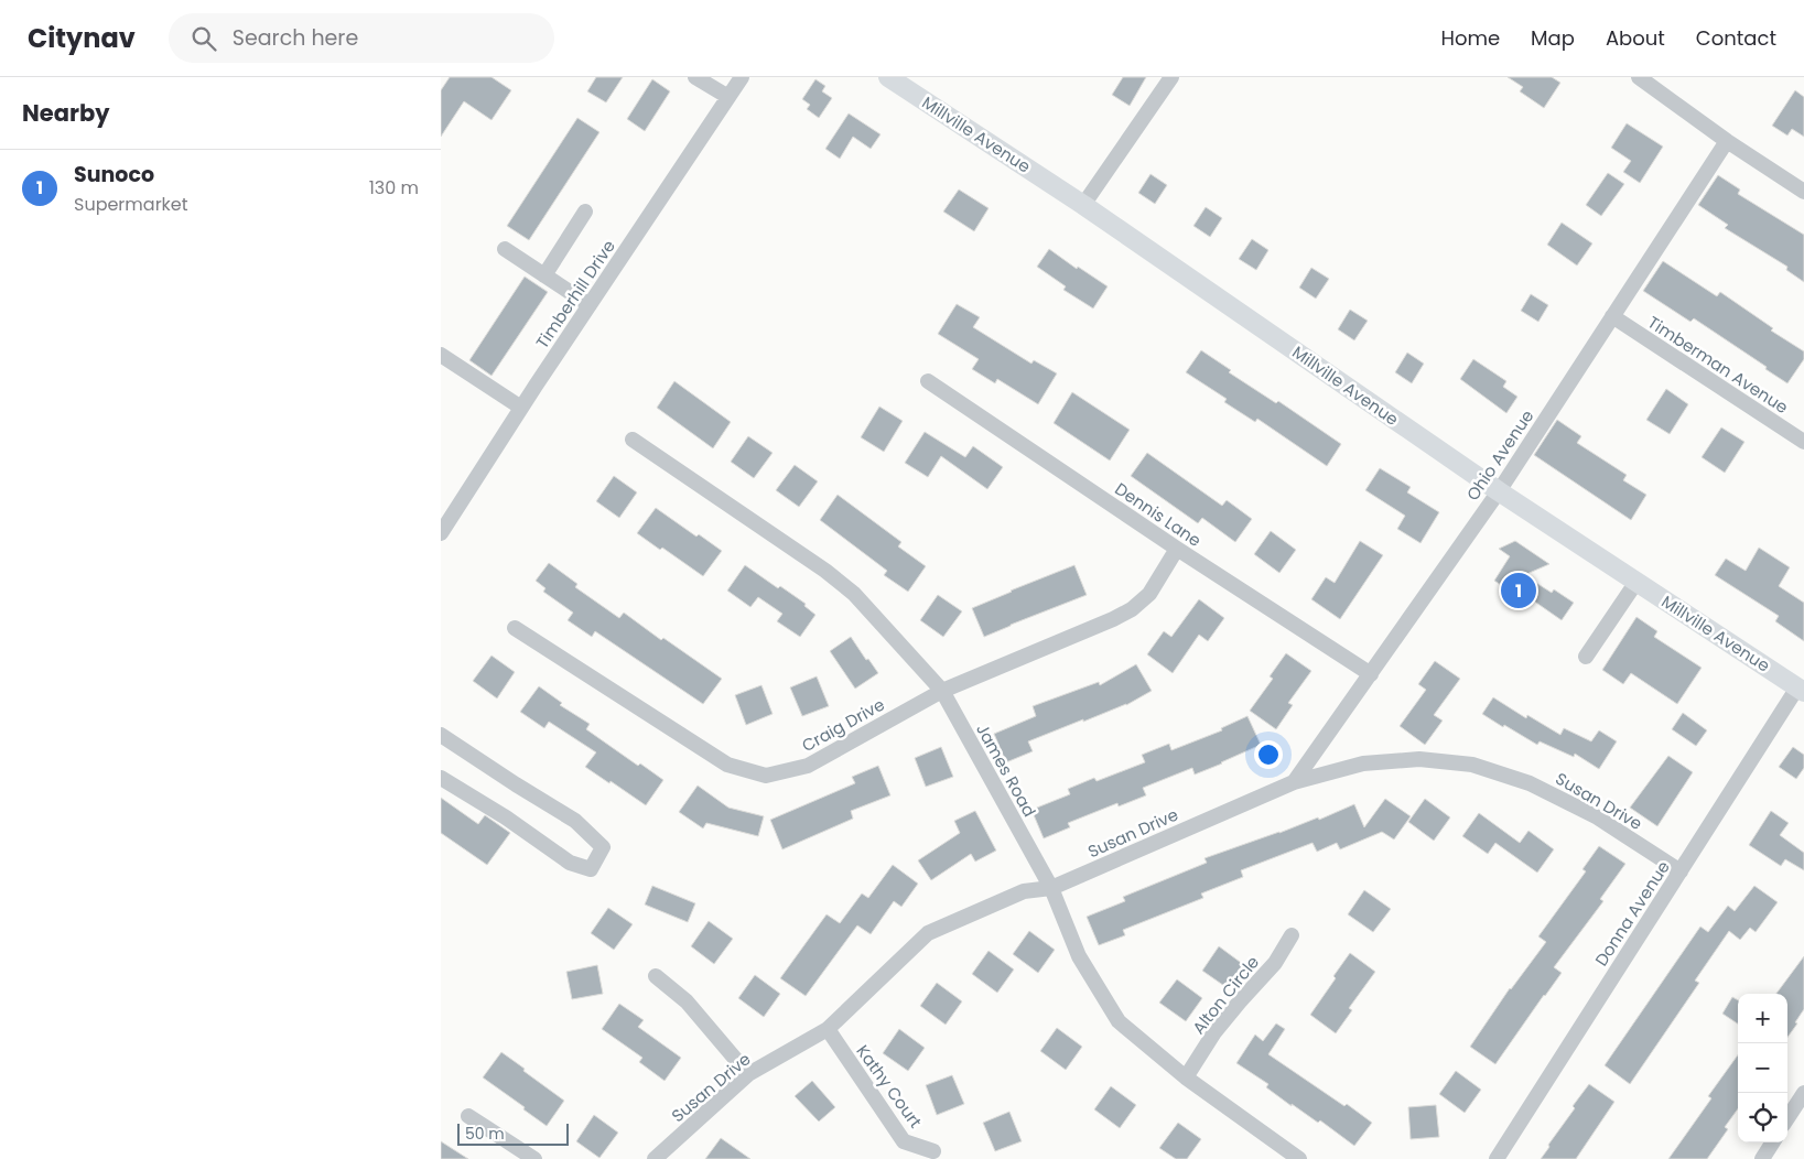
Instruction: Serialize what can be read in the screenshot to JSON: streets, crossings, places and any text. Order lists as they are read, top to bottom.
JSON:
{
  "streets": {
    "main road": ["Millville Avenue"],
    "street": [
      "Timberhill Drive",
      "Timberman Avenue",
      "Ohio Avenue",
      "Dennis Lane",
      "Craig Drive",
      "James Road",
      "Susan Drive",
      "Donna Avenue",
      "Alton Circle",
      "Kathy Court"
    ]
  },
  "crossings": [
    ["Millville Avenue", "Ohio Avenue"],
    ["Millville Avenue", "Donna Avenue"],
    ["Timberman Avenue", "Ohio Avenue"],
    ["Ohio Avenue", "Dennis Lane"],
    ["Ohio Avenue", "Susan Drive"],
    ["Dennis Lane", "Craig Drive"],
    ["Craig Drive", "James Road"],
    ["James Road", "Susan Drive"],
    ["James Road", "Alton Circle"],
    ["Susan Drive", "Donna Avenue"],
    ["Susan Drive", "Kathy Court"]
  ],
  "scale_bar": "50 m",
  "page": {
    "header": "Citynav",
    "search": "Search here",
    "nav": [
      "Home",
      "Map",
      "About",
      "Contact"
    ],
    "heading": "Nearby",
    "list": [
      {
        "mark": "1",
        "name": "Sunoco",
        "note": "Supermarket",
        "value": "130 m"
      }
    ],
    "pins": "1",
    "map_buttons": ["+", "−"],
    "scale": "50 m"
  }
}
